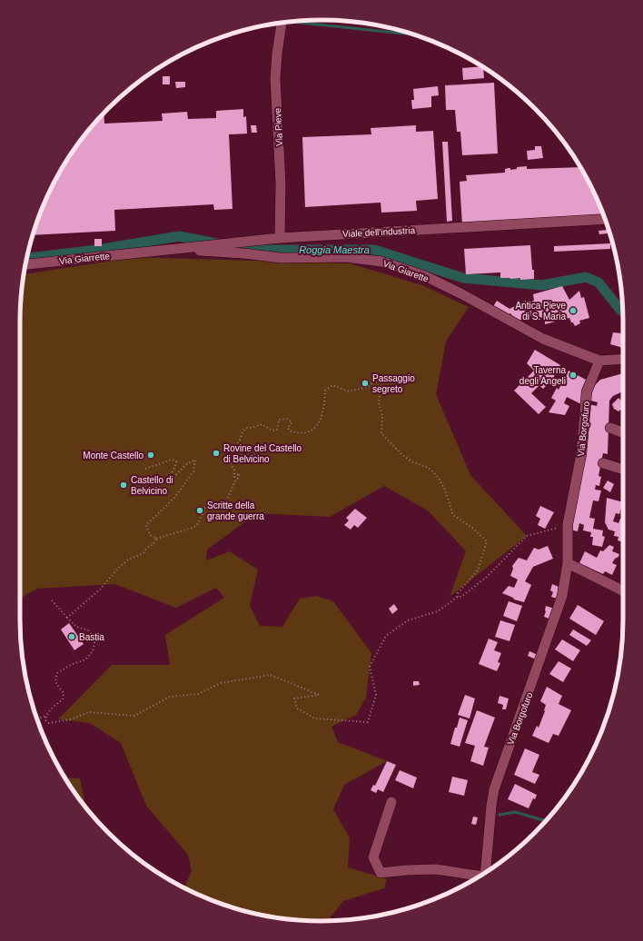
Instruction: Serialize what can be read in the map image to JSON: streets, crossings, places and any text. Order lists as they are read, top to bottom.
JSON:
{
  "streets": {
    "street": [
      "Via Pieve",
      "Viale dell'industria",
      "Via Giarrette",
      "Via Giarette",
      "Via Borgofuro"
    ]
  },
  "crossings": [
    ["Via Pieve", "Viale dell'industria"],
    ["Viale dell'industria", "Via Giarrette"],
    ["Viale dell'industria", "Via Giarette"],
    ["Via Giarette", "Via Borgofuro"]
  ],
  "water": ["Roggia Maestra"],
  "places": [
    "Antica Pieve di S. Maria",
    "Taverna degli Angeli",
    "Passaggio segreto",
    "Rovine del Castello di Belvicino",
    "Monte Castello",
    "Castello di Belvicino",
    "Scritte della grande guerra",
    "Bastia"
  ]
}
